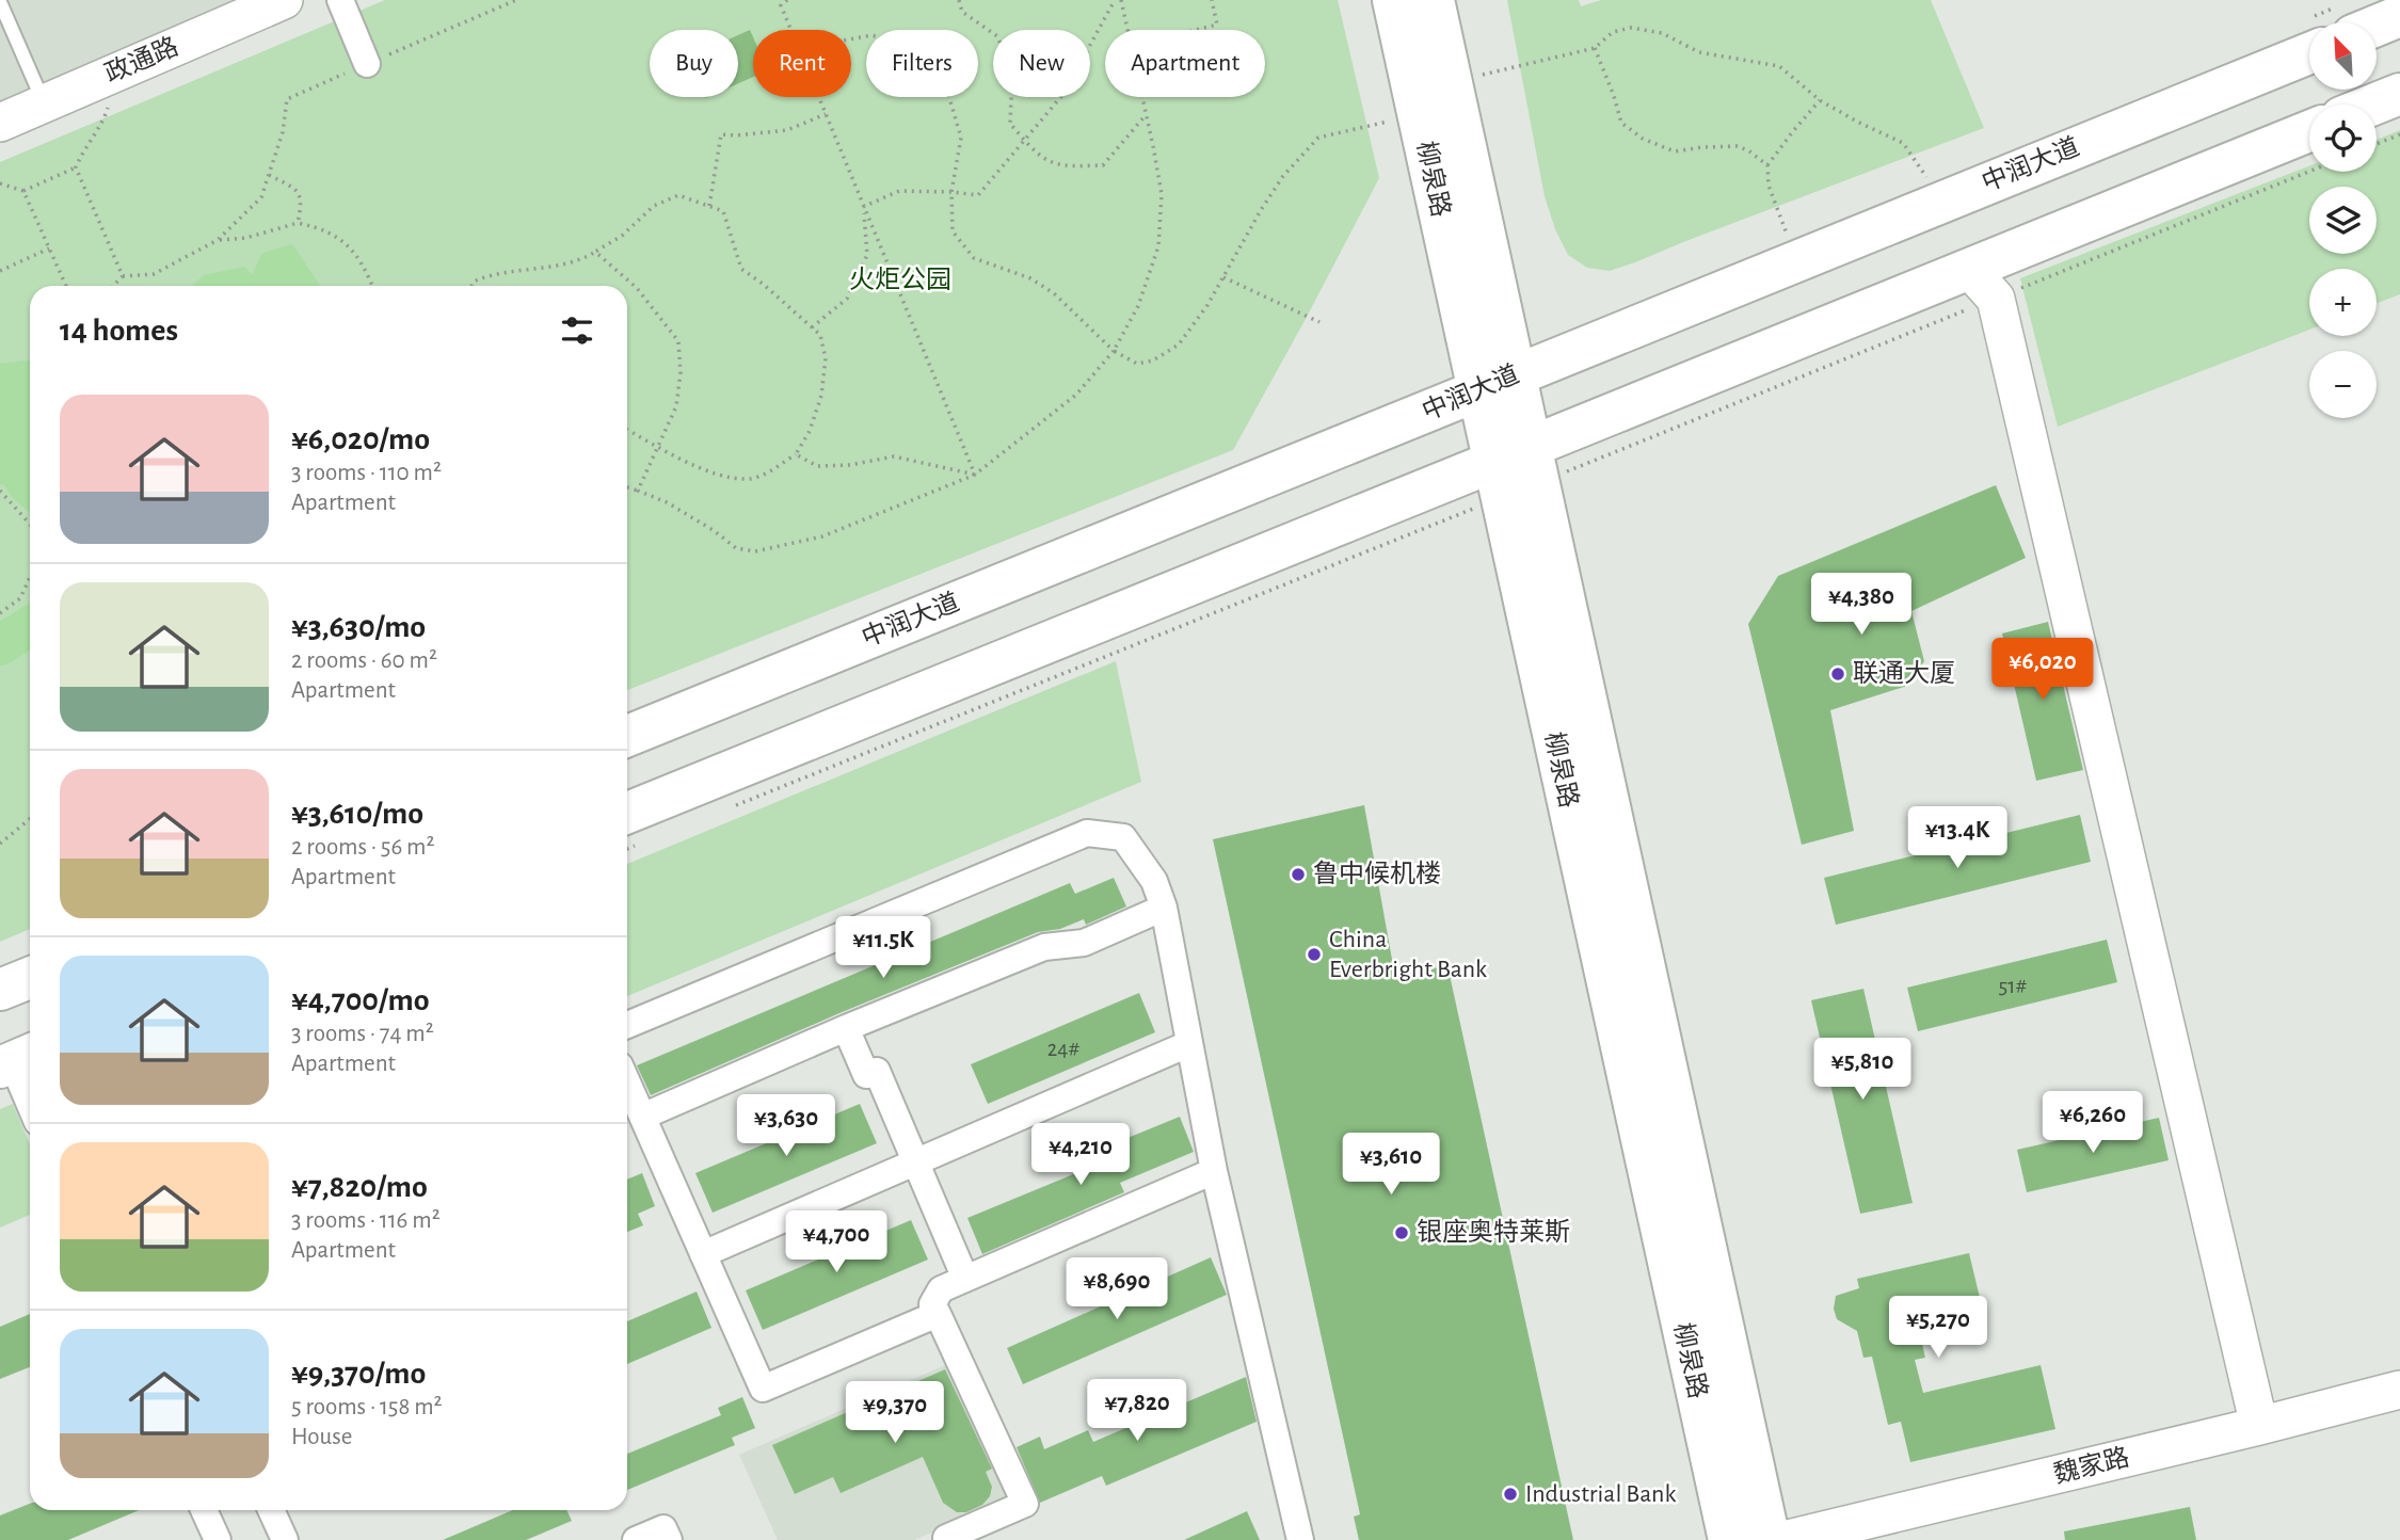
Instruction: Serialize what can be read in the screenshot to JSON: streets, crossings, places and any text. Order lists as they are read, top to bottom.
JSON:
{
  "streets": {
    "main road": ["中润大道", "柳泉路"],
    "street": ["政通路", "魏家路"]
  },
  "crossings": [
    ["中润大道", "柳泉路"]
  ],
  "parks": ["火炬公园"],
  "places": [
    "联通大厦",
    "鲁中候机楼",
    "China Everbright Bank",
    "银座奥特莱斯",
    "Industrial Bank"
  ],
  "house_numbers": ["51#", "24#"],
  "north": "top left",
  "page": {
    "map_buttons": ["+", "−"],
    "chip": [
      "Buy",
      "Rent",
      "Filters",
      "New",
      "Apartment"
    ],
    "heading": "14 homes",
    "list": [
      {
        "name": "¥6,020/mo",
        "note": "3 rooms · 110 m² · Apartment"
      },
      {
        "name": "¥3,630/mo",
        "note": "2 rooms · 60 m² · Apartment"
      },
      {
        "name": "¥3,610/mo",
        "note": "2 rooms · 56 m² · Apartment"
      },
      {
        "name": "¥4,700/mo",
        "note": "3 rooms · 74 m² · Apartment"
      },
      {
        "name": "¥7,820/mo",
        "note": "3 rooms · 116 m² · Apartment"
      },
      {
        "name": "¥9,370/mo",
        "note": "5 rooms · 158 m² · House"
      }
    ],
    "price": [
      "¥4,380",
      "¥6,020",
      "¥13.4K",
      "¥11.5K",
      "¥5,810",
      "¥6,260",
      "¥3,630",
      "¥4,210",
      "¥3,610",
      "¥4,700",
      "¥8,690",
      "¥5,270",
      "¥7,820",
      "¥9,370"
    ]
  }
}
